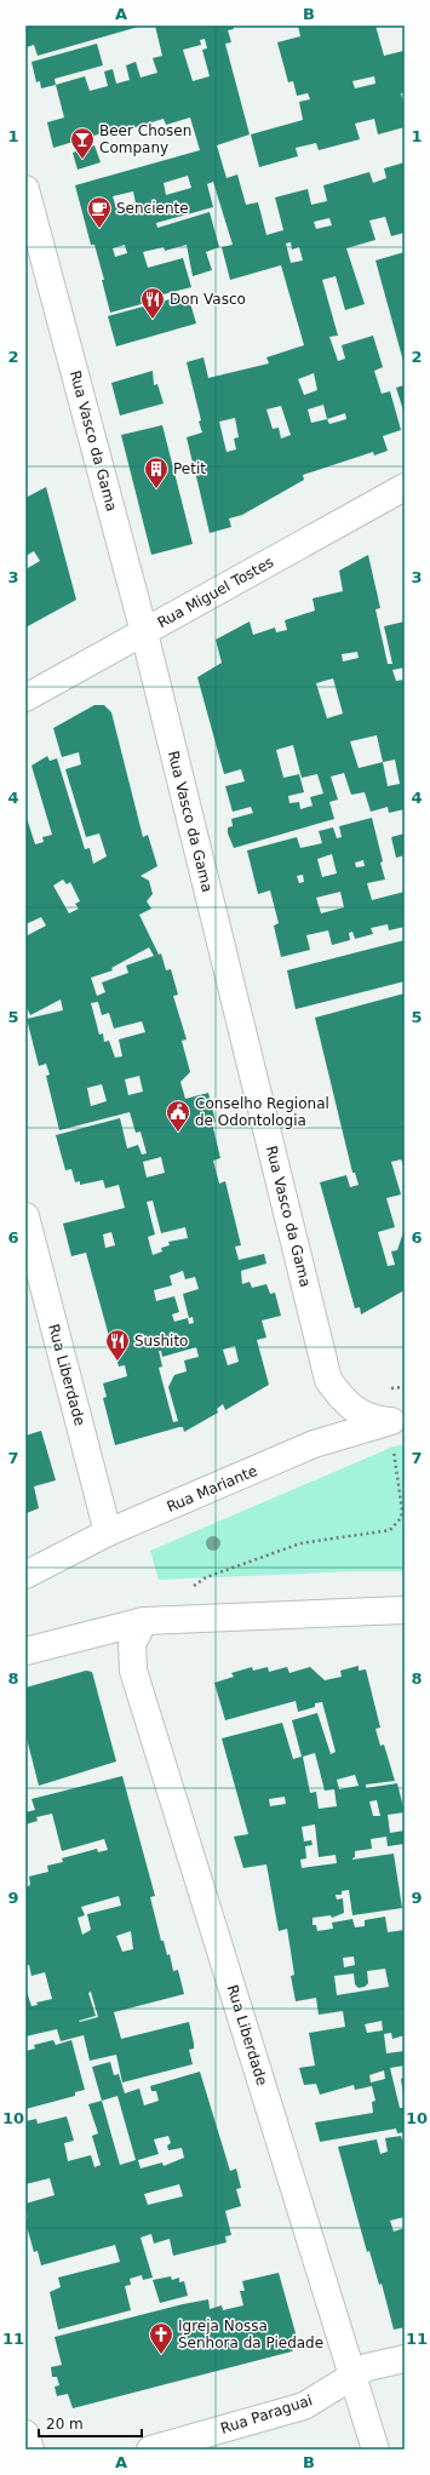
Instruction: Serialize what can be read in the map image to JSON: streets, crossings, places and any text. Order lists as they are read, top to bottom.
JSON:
{
  "streets": {
    "main road": [
      "Rua Vasco da Gama",
      "Rua Miguel Tostes",
      "Rua Liberdade",
      "Rua Mariante",
      "Rua Paraguai"
    ]
  },
  "crossings": [
    ["Rua Vasco da Gama", "Rua Miguel Tostes"],
    ["Rua Vasco da Gama", "Rua Mariante"],
    ["Rua Liberdade", "Rua Mariante"],
    ["Rua Liberdade", "Rua Paraguai"]
  ],
  "places": {
    "bar": ["Beer Chosen Company"],
    "cafe": ["Senciente"],
    "restaurant": ["Don Vasco", "Sushito"],
    "building": ["Petit"],
    "public building": ["Conselho Regional de Odontologia"],
    "church": ["Igreja Nossa Senhora da Piedade"]
  },
  "scale_bar": "20 m",
  "grid": {
    "columns": ["A", "B"],
    "rows": [
      "1",
      "2",
      "3",
      "4",
      "5",
      "6",
      "7",
      "8",
      "9",
      "10",
      "11"
    ]
  }
}
